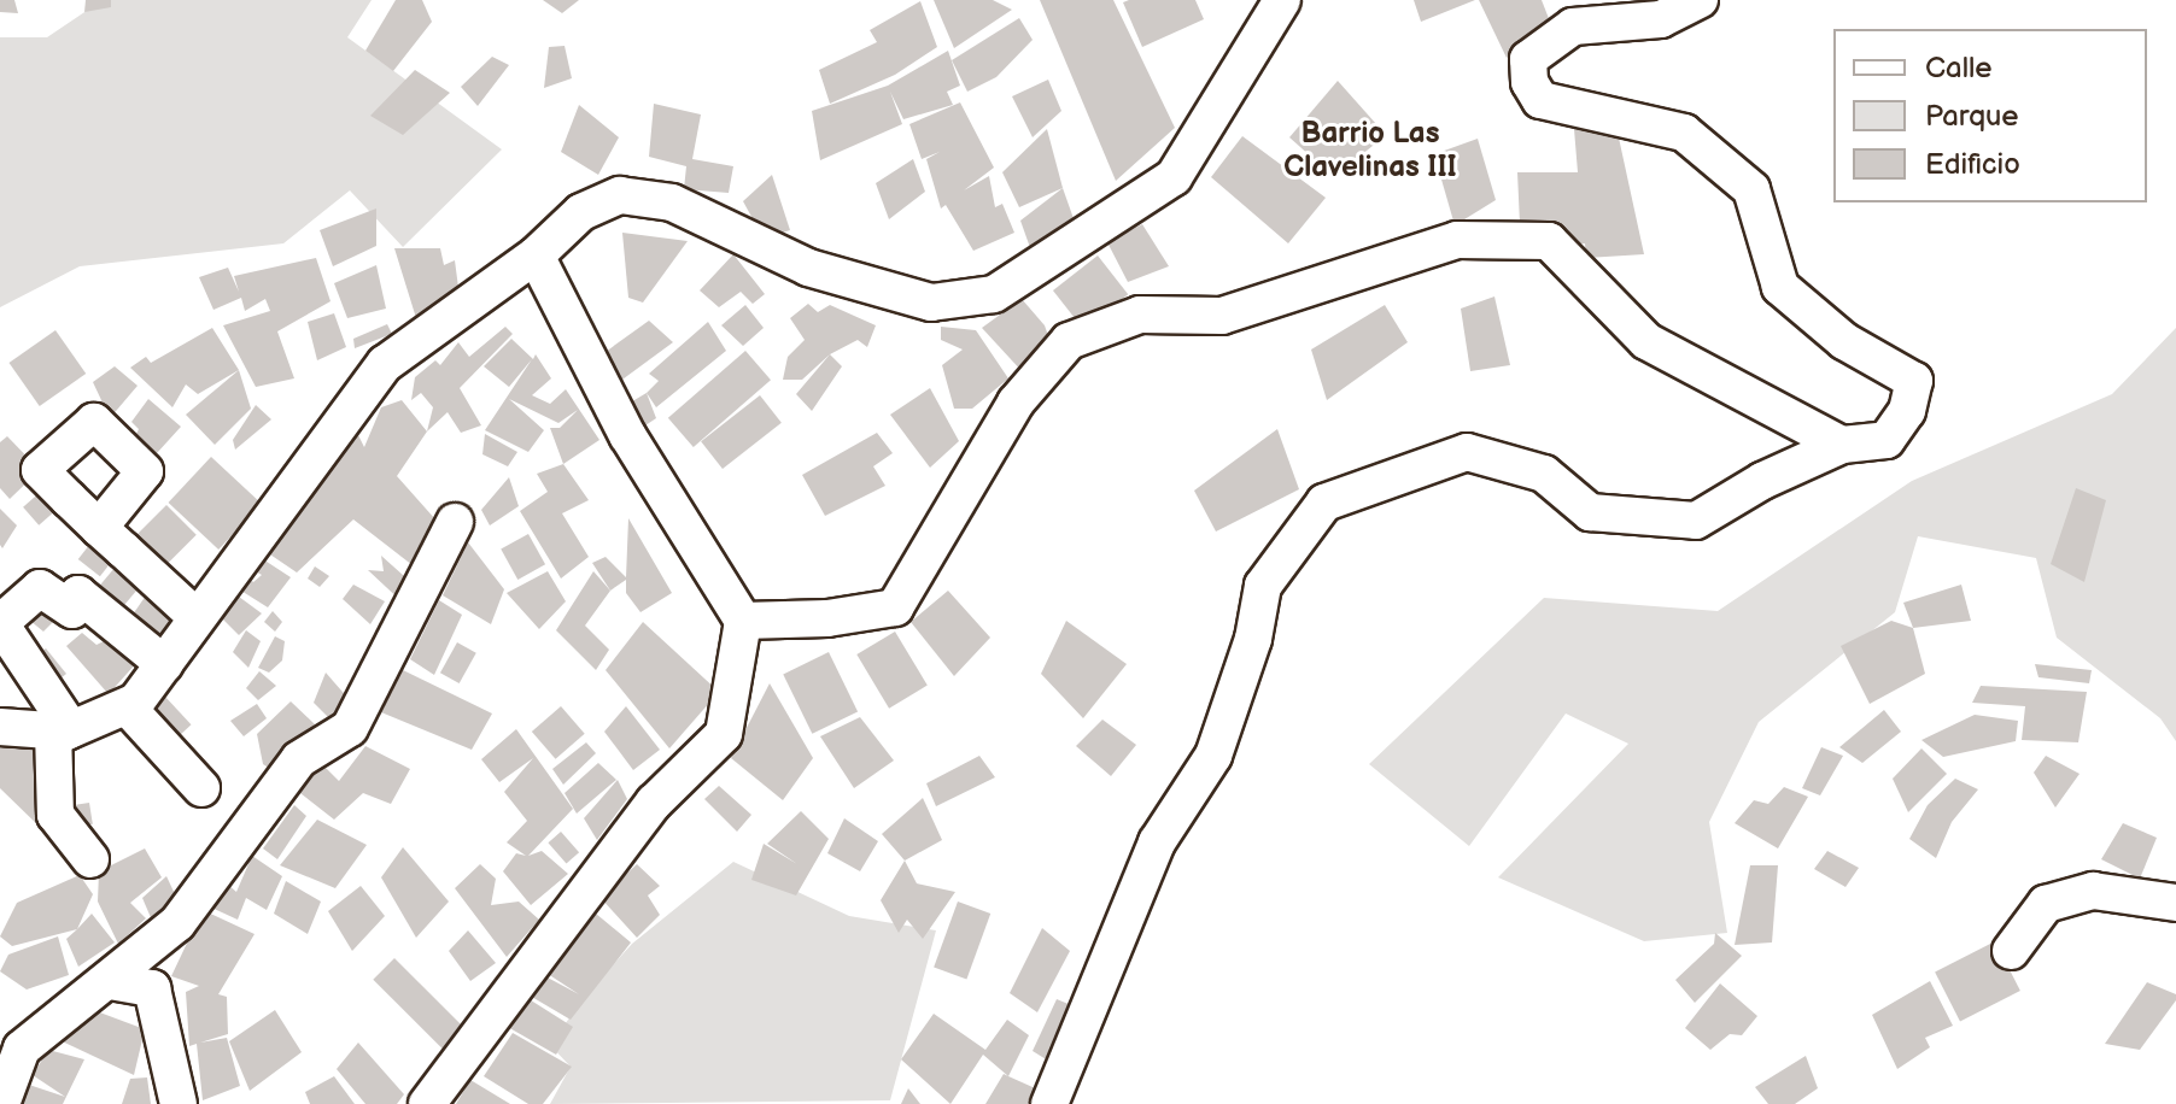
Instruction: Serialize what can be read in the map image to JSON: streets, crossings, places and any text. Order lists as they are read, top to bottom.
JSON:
{
  "districts": ["Barrio Las Clavelinas III"],
  "legend": ["Calle", "Parque", "Edificio"]
}
